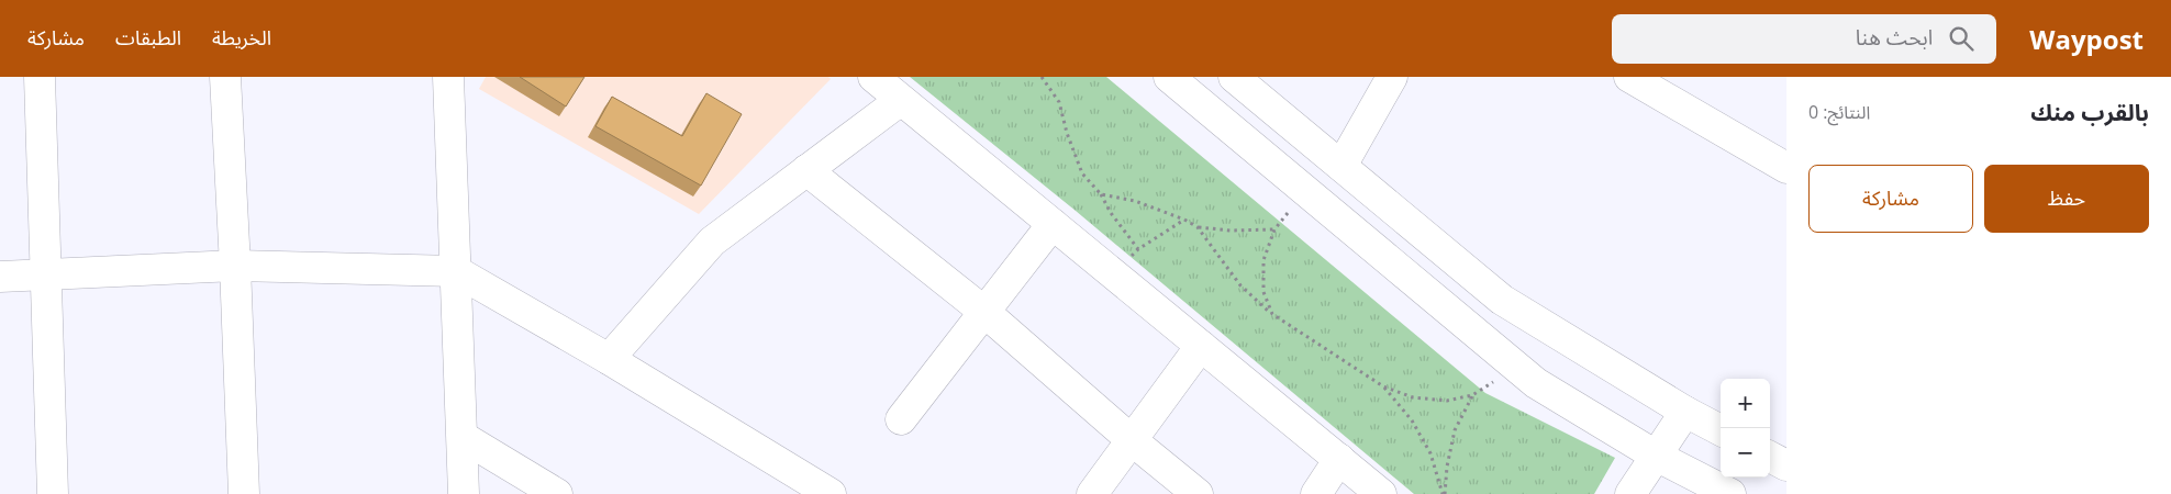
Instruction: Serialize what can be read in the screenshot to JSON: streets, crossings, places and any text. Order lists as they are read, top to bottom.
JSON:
{
  "page": {
    "header": "Waypost",
    "search": "ابحث هنا",
    "nav": ["الخريطة", "الطبقات", "مشاركة"],
    "heading": ["بالقرب منك", "النتائج: 0"],
    "buttons": ["حفظ", "مشاركة"],
    "map_buttons": ["+", "−"]
  }
}
